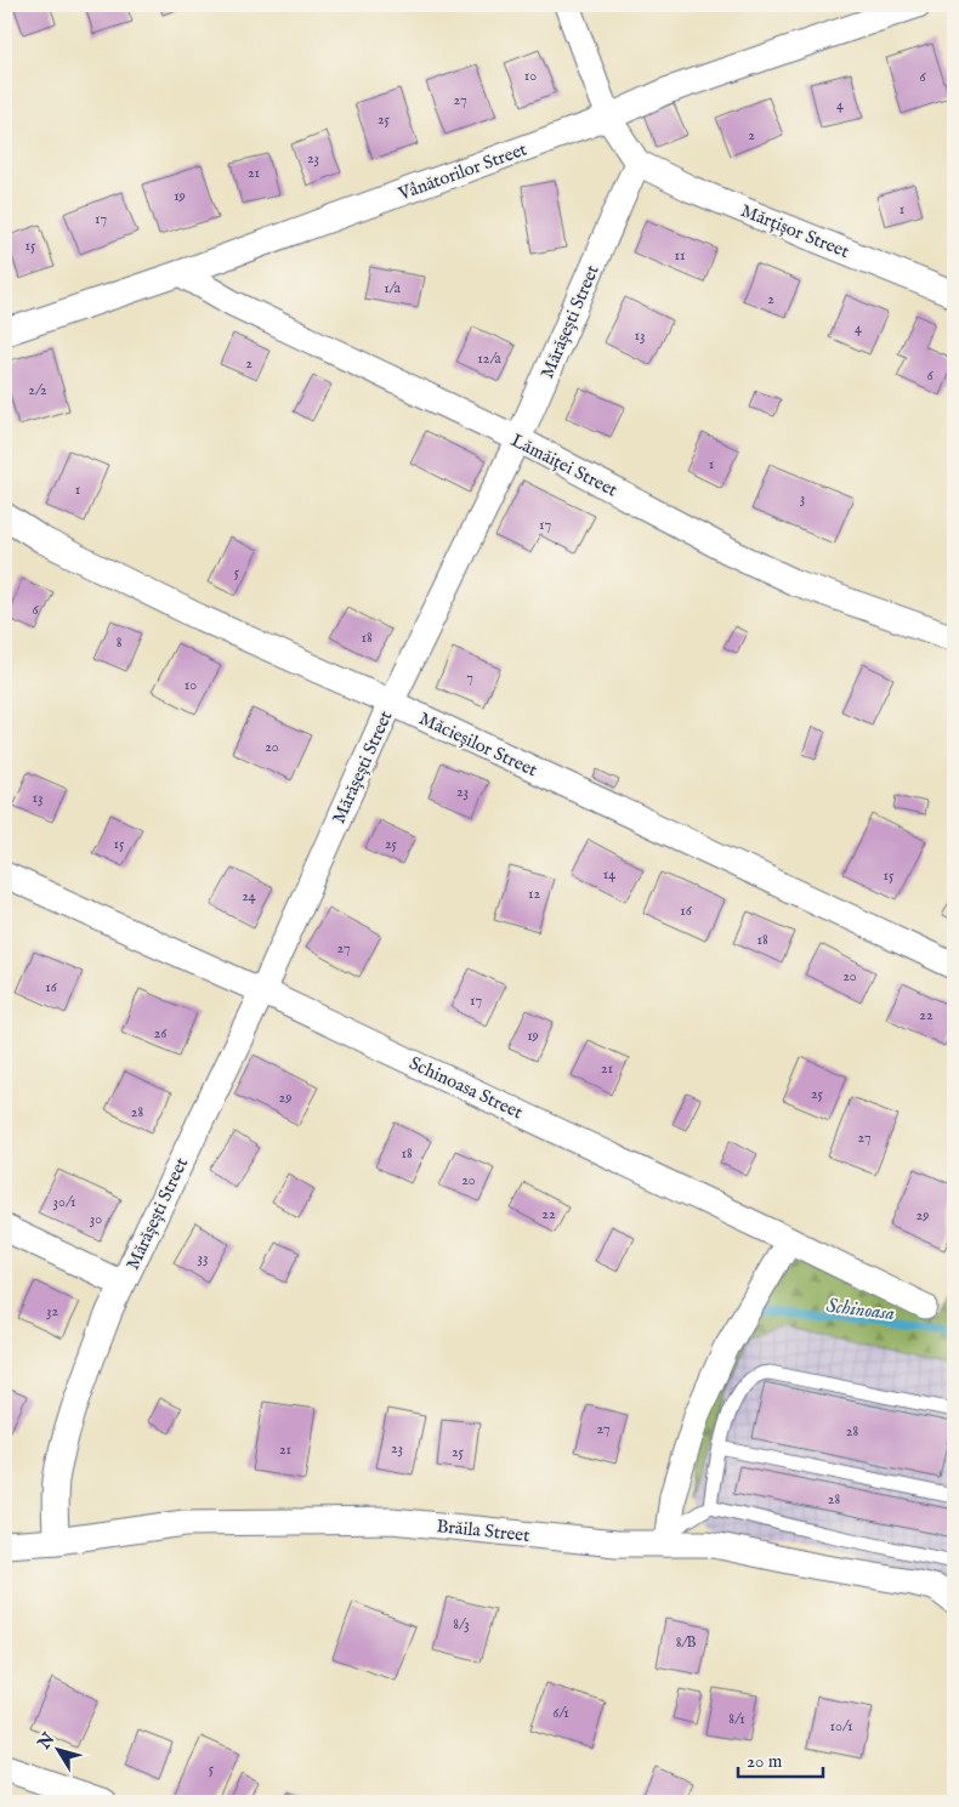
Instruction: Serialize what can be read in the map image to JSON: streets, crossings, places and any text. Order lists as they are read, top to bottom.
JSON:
{
  "streets": {
    "street": [
      "Vânătorilor Street",
      "Mărțișor Street",
      "Mărășești Street",
      "Lămăiței Street",
      "Măcieșilor Street",
      "Schinoasa Street",
      "Brăila Street"
    ]
  },
  "crossings": [
    ["Vânătorilor Street", "Lămăiței Street"],
    ["Mărțișor Street", "Mărășești Street"],
    ["Mărășești Street", "Lămăiței Street"],
    ["Mărășești Street", "Măcieșilor Street"],
    ["Mărășești Street", "Schinoasa Street"],
    ["Mărășești Street", "Brăila Street"]
  ],
  "water": ["Schinoasa"],
  "house_numbers": [
    "10",
    "6",
    "27",
    "4",
    "25",
    "2",
    "23",
    "21",
    "19",
    "1",
    "17",
    "15",
    "11",
    "1/a",
    "2",
    "4",
    "13",
    "12/a",
    "2",
    "6",
    "2/2",
    "1",
    "1",
    "3",
    "17",
    "5",
    "6",
    "18",
    "8",
    "7",
    "10",
    "20",
    "23",
    "13",
    "15",
    "25",
    "14",
    "15",
    "12",
    "24",
    "16",
    "18",
    "27",
    "20",
    "16",
    "17",
    "22",
    "26",
    "19",
    "21",
    "25",
    "29",
    "28",
    "27",
    "18",
    "20",
    "30/1",
    "22",
    "29",
    "30",
    "33",
    "32",
    "27",
    "28",
    "23",
    "21",
    "25",
    "28",
    "8/3",
    "8/B",
    "6/1",
    "8/1",
    "10/1",
    "5"
  ],
  "scale_bar": "20 m",
  "north": "top left"
}
